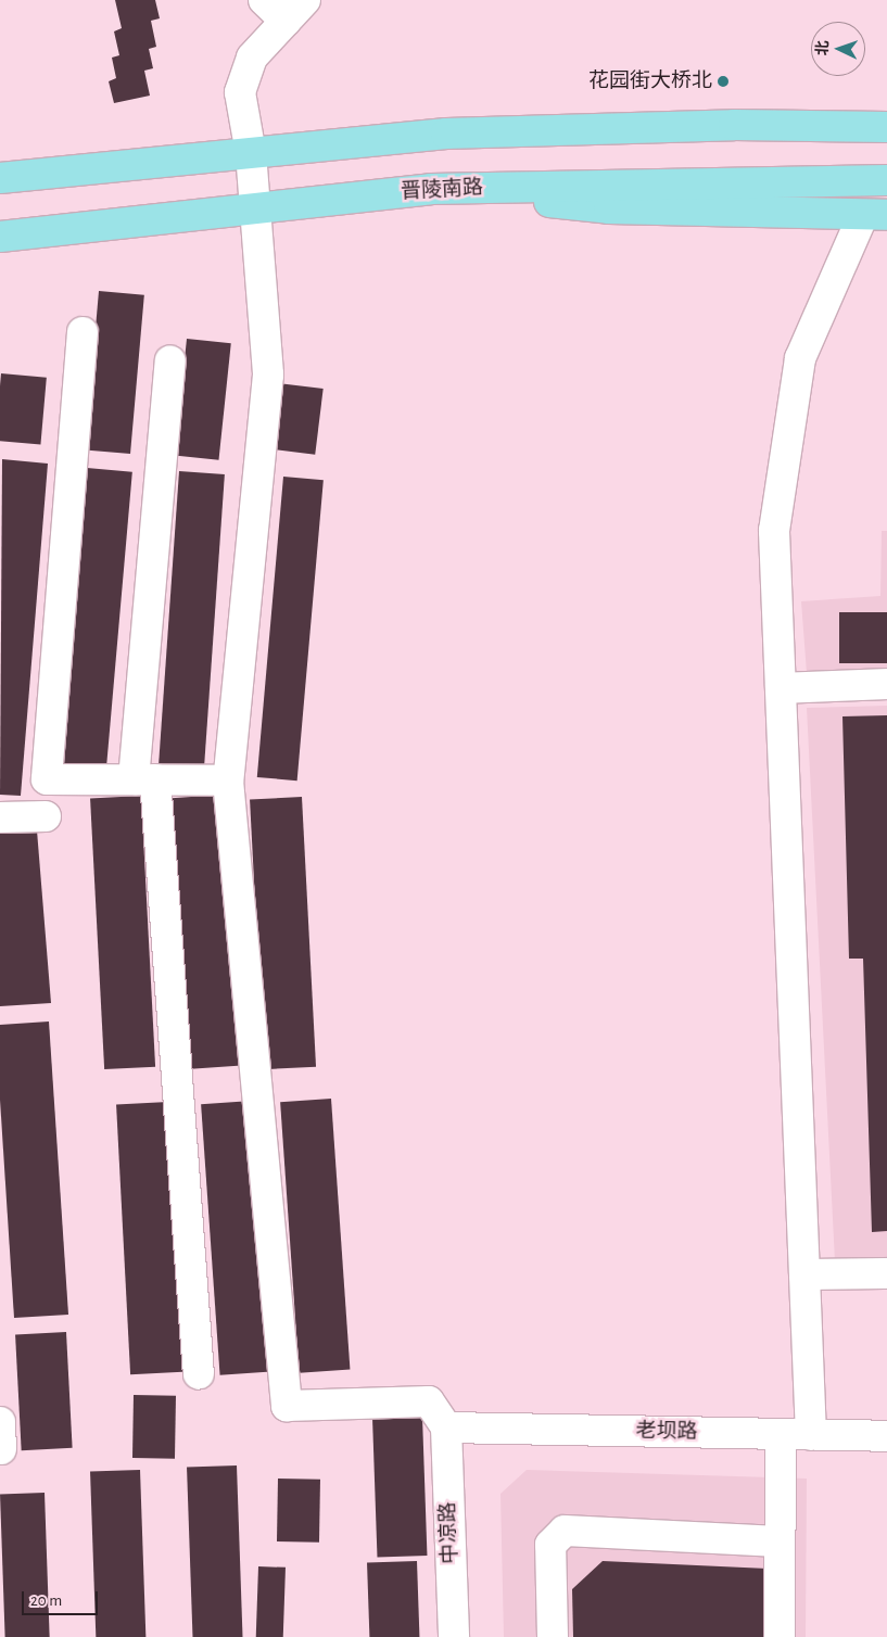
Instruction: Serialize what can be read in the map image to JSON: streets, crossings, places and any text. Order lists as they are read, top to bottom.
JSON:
{
  "streets": {
    "main road": ["晋陵南路"],
    "street": ["老坝路", "中凉路"]
  },
  "crossings": [
    ["老坝路", "中凉路"]
  ],
  "places": ["花园街大桥北"],
  "scale_bar": "20 m",
  "north": "left"
}
